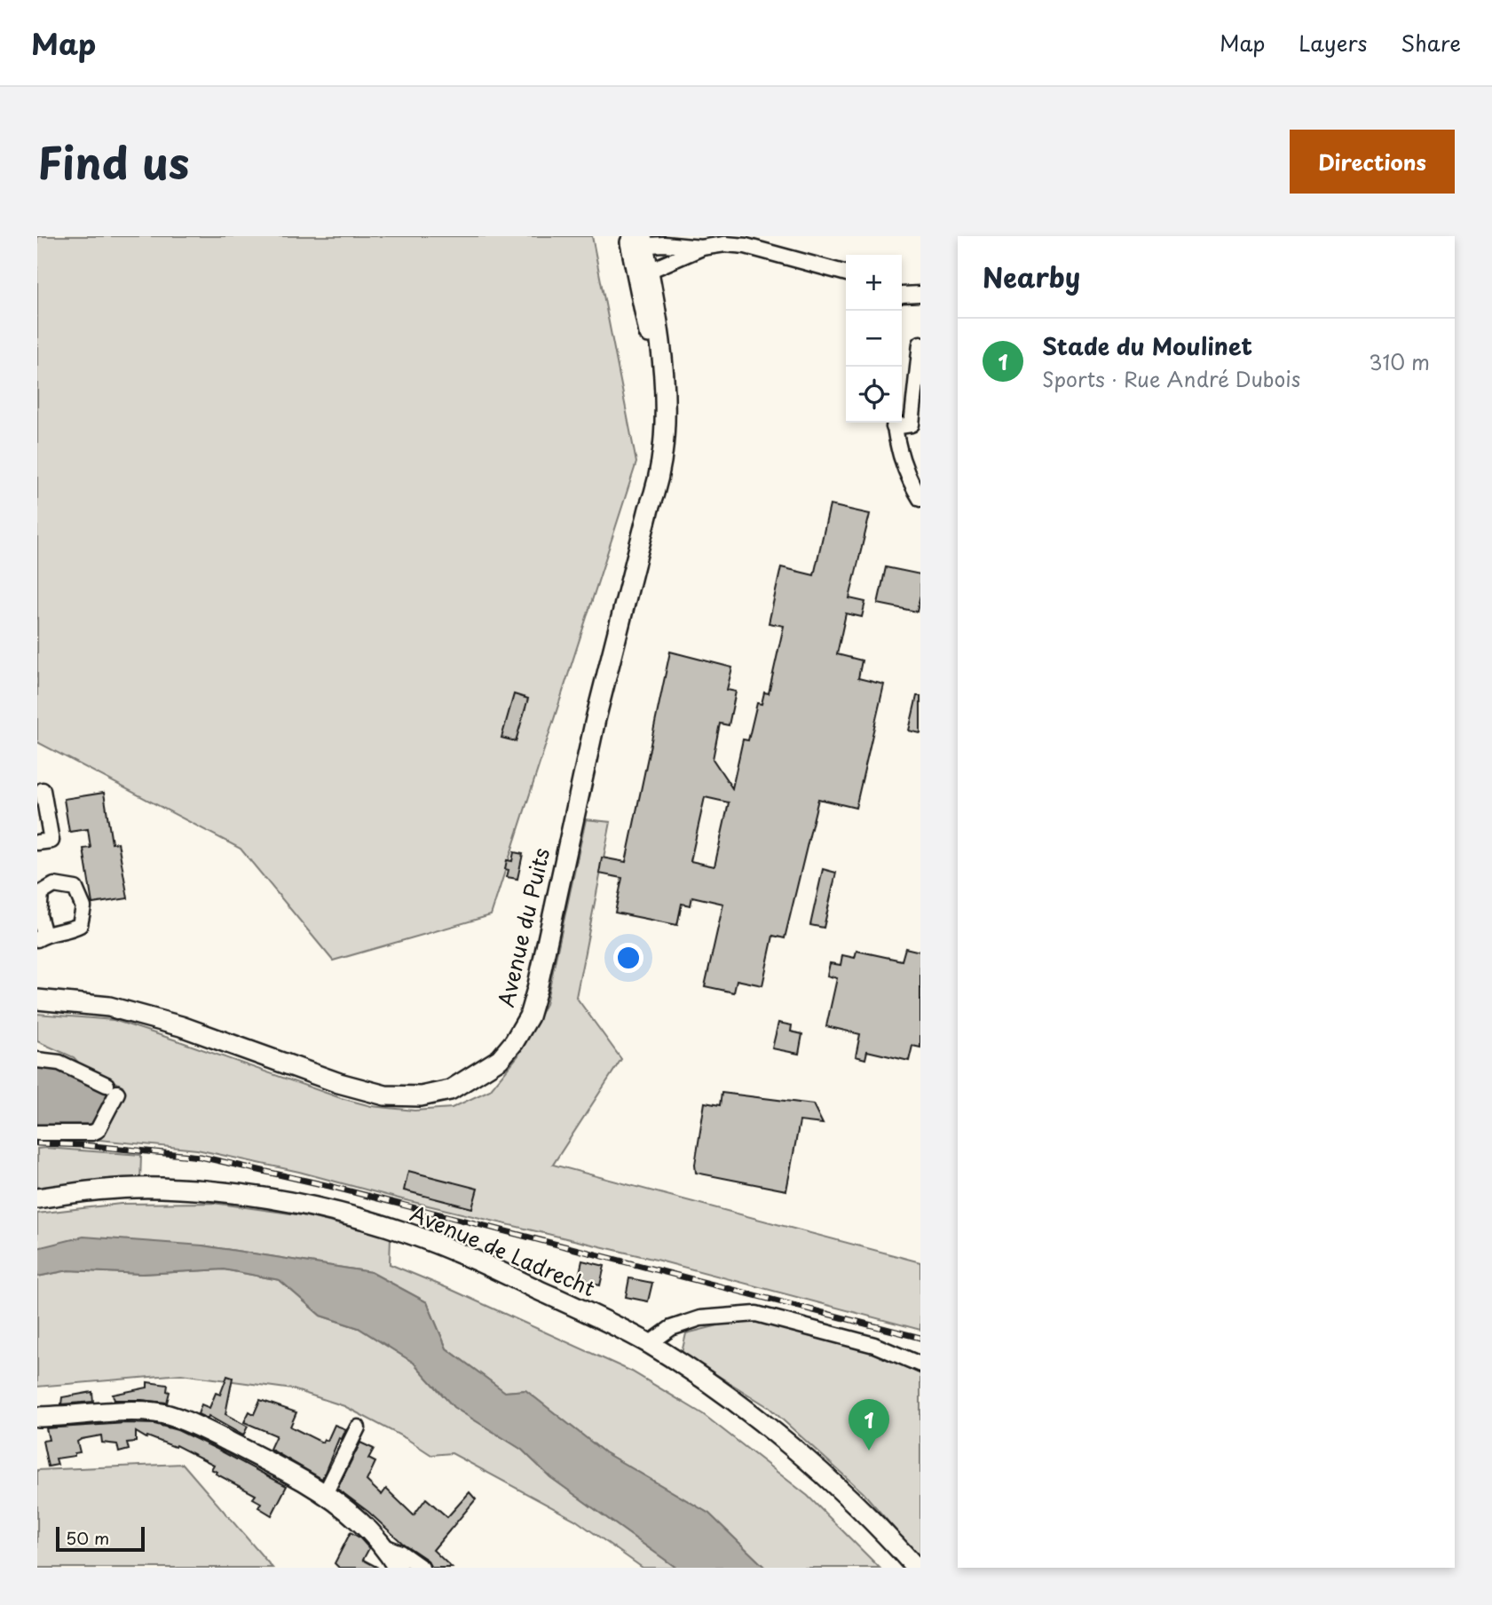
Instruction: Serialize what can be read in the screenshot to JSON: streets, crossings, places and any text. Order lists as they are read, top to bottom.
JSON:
{
  "streets": {
    "main road": ["Avenue du Puits", "Avenue de Ladrecht"]
  },
  "scale_bar": "50 m",
  "page": {
    "header": "Map",
    "nav": ["Map", "Layers", "Share"],
    "title": "Find us",
    "buttons": "Directions",
    "heading": "Nearby",
    "map_buttons": ["+", "−"],
    "list": [
      {
        "mark": "1",
        "name": "Stade du Moulinet",
        "note": "Sports · Rue André Dubois",
        "value": "310 m"
      }
    ],
    "pins": "1",
    "scale": "50 m"
  }
}
